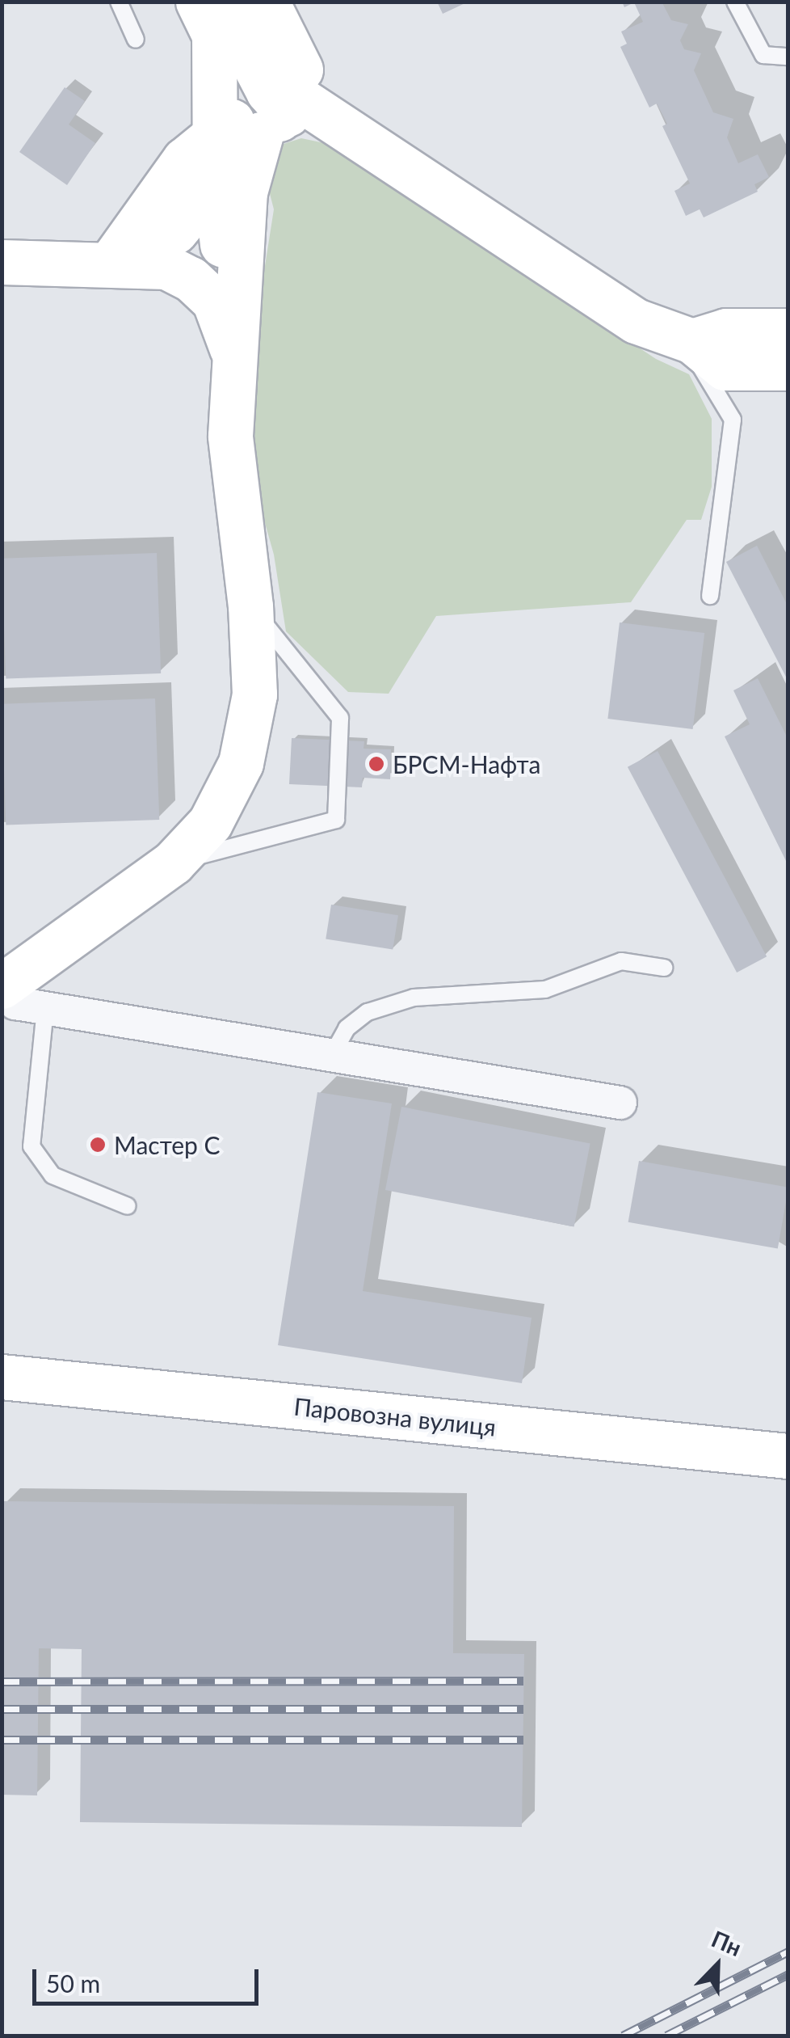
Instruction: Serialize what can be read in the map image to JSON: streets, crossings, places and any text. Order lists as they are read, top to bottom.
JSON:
{
  "streets": {
    "street": ["Паровозна вулиця"]
  },
  "places": ["БРСМ-Нафта", "Мастер С"],
  "scale_bar": "50 m",
  "north": "top right"
}
